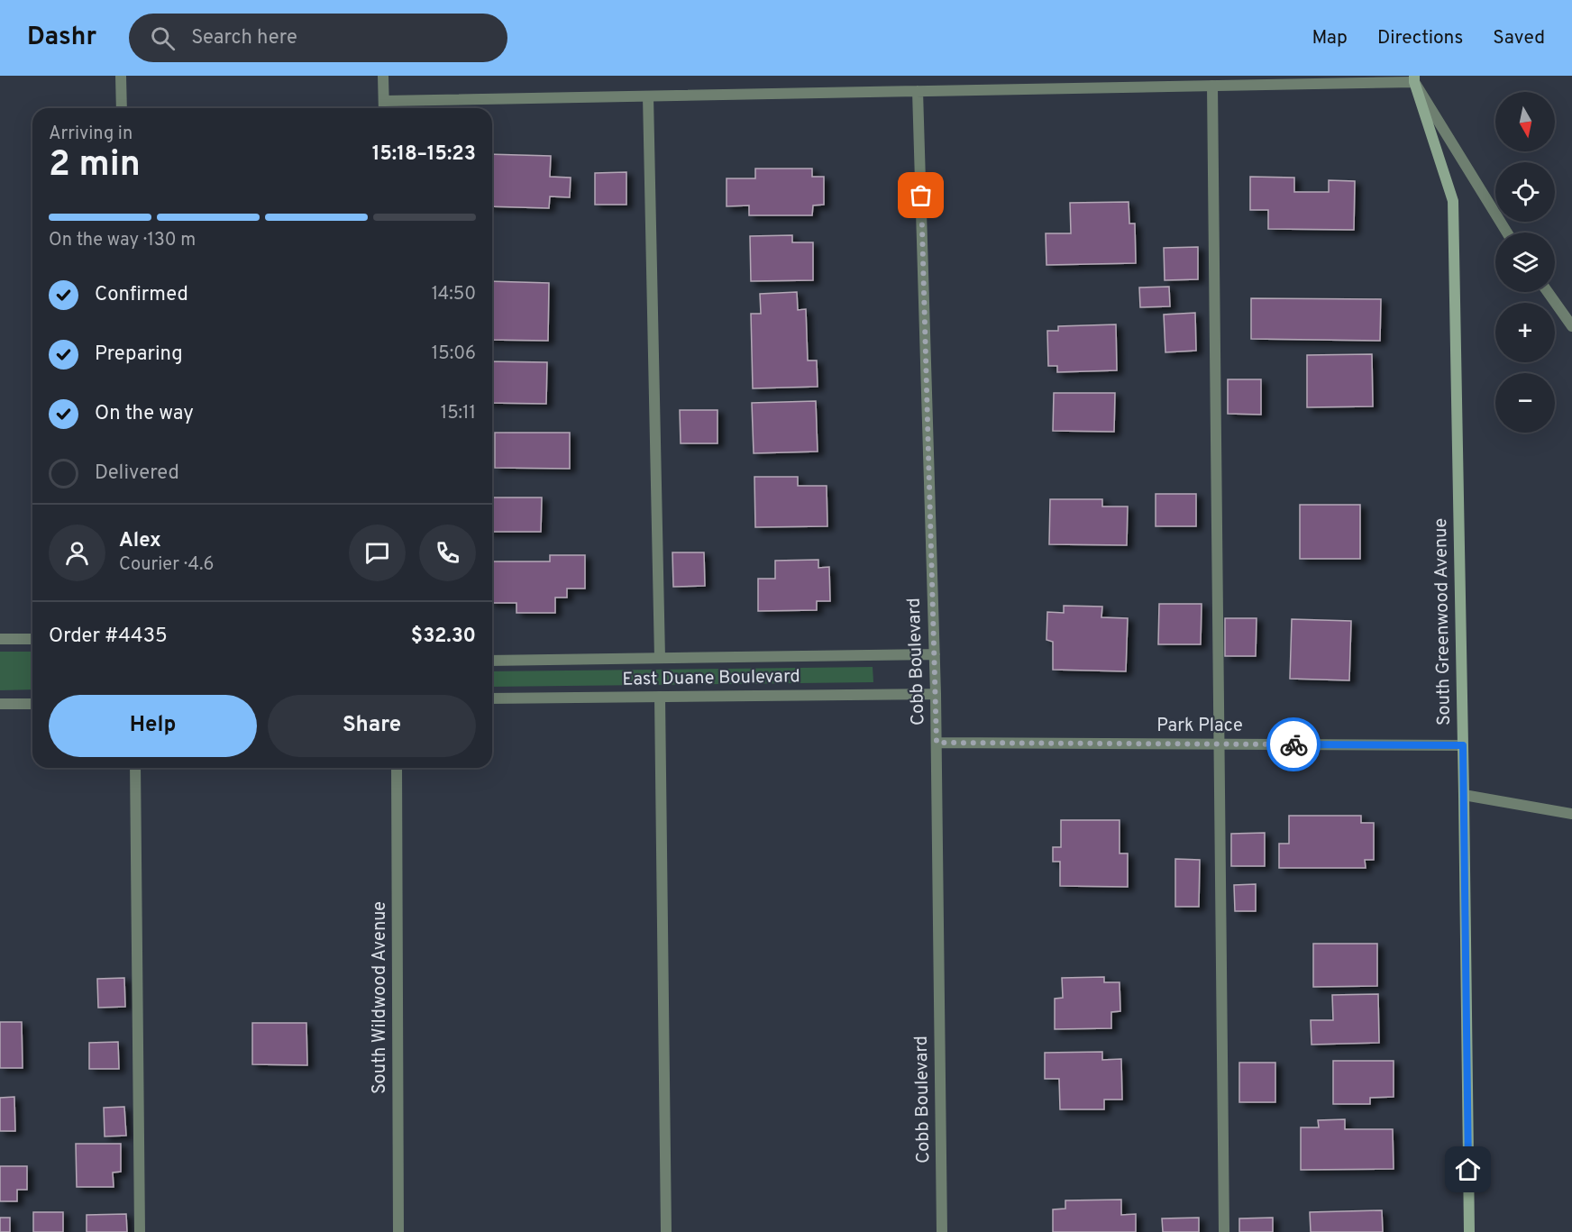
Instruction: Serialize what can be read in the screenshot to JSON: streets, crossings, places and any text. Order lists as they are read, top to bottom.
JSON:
{
  "streets": {
    "street": [
      "South Greenwood Avenue",
      "Cobb Boulevard",
      "East Duane Boulevard",
      "Park Place",
      "South Wildwood Avenue"
    ]
  },
  "crossings": [
    ["South Greenwood Avenue", "Park Place"],
    ["Cobb Boulevard", "East Duane Boulevard"],
    ["Cobb Boulevard", "Park Place"]
  ],
  "north": "bottom",
  "page": {
    "header": "Dashr",
    "search": "Search here",
    "nav": ["Map", "Directions", "Saved"],
    "map_buttons": ["+", "−"],
    "heading": ["2 min", "Arriving in", "15:18–15:23"],
    "panel": [
      "Alex",
      "Courier · 4.6",
      "Order #4435",
      "$32.30"
    ],
    "bar": "On the way · 130 m",
    "list": [
      ["Confirmed", "14:50"],
      ["Preparing", "15:06"],
      ["On the way", "15:11"],
      "Delivered"
    ],
    "buttons": ["Help", "Share"]
  }
}
